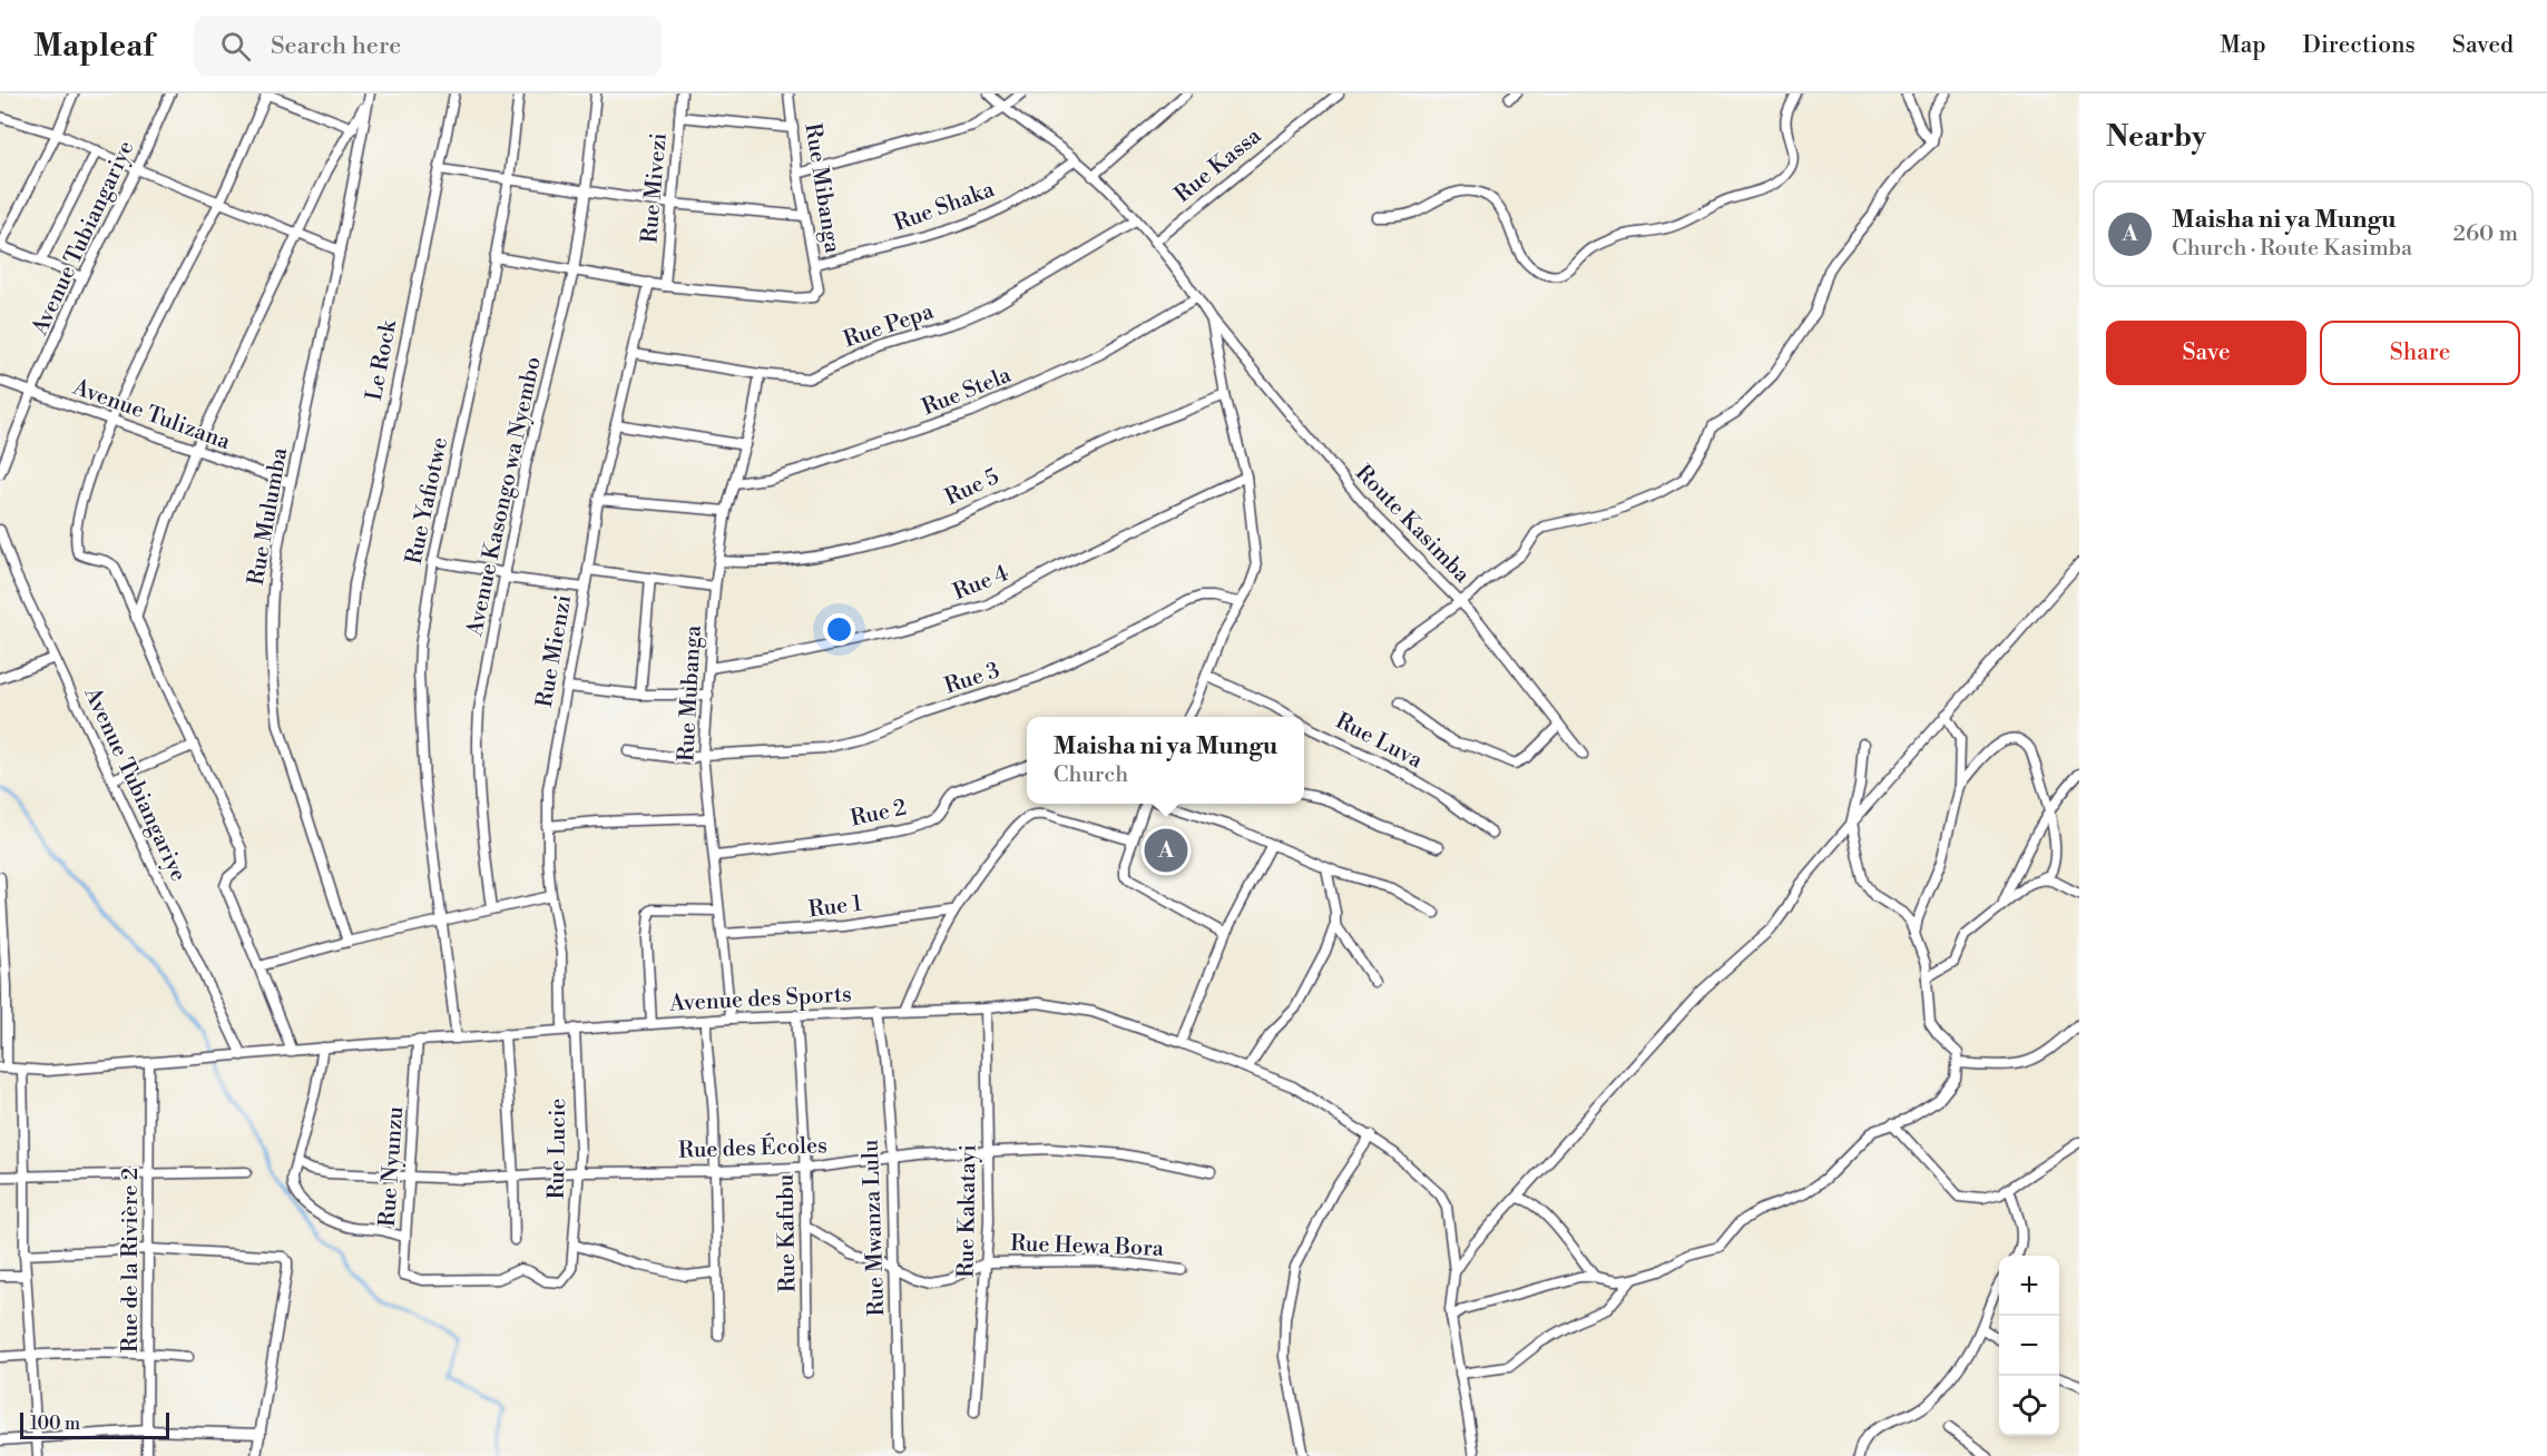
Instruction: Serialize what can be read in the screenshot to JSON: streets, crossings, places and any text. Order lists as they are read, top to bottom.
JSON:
{
  "streets": {
    "street": [
      "Rue Kassa",
      "Rue Mivezi",
      "Rue Mibanga",
      "Rue Shaka",
      "Avenue Tubiangariye",
      "Rue Pepa",
      "Le Rock",
      "Rue Stela",
      "Avenue Tulizana",
      "Rue 5",
      "Avenue Kasongo wa Nyembo",
      "Rue Yafiotwe",
      "Rue Mulumba",
      "Route Kasimba",
      "Rue 4",
      "Rue Mienzi",
      "Rue 3",
      "Rue Mubanga",
      "Rue Luva",
      "Rue 2",
      "Rue 1",
      "Avenue des Sports",
      "Rue Lucie",
      "Rue des Écoles",
      "Rue Nyunzu",
      "Rue Kakatayi",
      "Rue Mwanza Lulu",
      "Rue Kafubu",
      "Rue Hewa Bora",
      "Rue de la Rivière 2"
    ]
  },
  "crossings": [
    ["Rue Kassa", "Route Kasimba"],
    ["Rue Mivezi", "Rue Mibanga"],
    ["Rue Mibanga", "Rue Shaka"],
    ["Rue Shaka", "Route Kasimba"],
    ["Avenue Tubiangariye", "Avenue Tulizana"],
    ["Avenue Tubiangariye", "Avenue des Sports"],
    ["Rue Pepa", "Route Kasimba"],
    ["Rue Pepa", "Rue Mienzi"],
    ["Rue Pepa", "Rue Mubanga"],
    ["Rue Stela", "Route Kasimba"],
    ["Rue Stela", "Rue Mubanga"],
    ["Avenue Tulizana", "Rue Mulumba"],
    ["Rue 5", "Route Kasimba"],
    ["Rue 5", "Rue Mubanga"],
    ["Rue Yafiotwe", "Avenue des Sports"],
    ["Route Kasimba", "Rue 4"],
    ["Route Kasimba", "Rue 3"],
    ["Route Kasimba", "Rue Luva"],
    ["Rue 4", "Rue Mubanga"],
    ["Rue Mienzi", "Avenue des Sports"],
    ["Rue 3", "Rue Mubanga"],
    ["Rue Mubanga", "Rue 2"],
    ["Rue Mubanga", "Rue 1"],
    ["Rue Mubanga", "Avenue des Sports"],
    ["Avenue des Sports", "Rue Lucie"],
    ["Avenue des Sports", "Rue Nyunzu"],
    ["Avenue des Sports", "Rue Kakatayi"],
    ["Avenue des Sports", "Rue Mwanza Lulu"],
    ["Avenue des Sports", "Rue Kafubu"],
    ["Avenue des Sports", "Rue de la Rivière 2"],
    ["Rue Lucie", "Rue des Écoles"],
    ["Rue Lucie", "Rue Nyunzu"],
    ["Rue des Écoles", "Rue Nyunzu"],
    ["Rue des Écoles", "Rue Kakatayi"],
    ["Rue des Écoles", "Rue Mwanza Lulu"],
    ["Rue des Écoles", "Rue Kafubu"],
    ["Rue Kakatayi", "Rue Hewa Bora"],
    ["Rue Mwanza Lulu", "Rue Hewa Bora"],
    ["Rue Kafubu", "Rue Hewa Bora"]
  ],
  "scale_bar": "100 m",
  "page": {
    "header": "Mapleaf",
    "search": "Search here",
    "nav": ["Map", "Directions", "Saved"],
    "heading": "Nearby",
    "list": [
      {
        "mark": "A",
        "name": "Maisha ni ya Mungu",
        "note": "Church · Route Kasimba",
        "value": "260 m"
      }
    ],
    "buttons": ["Save", "Share"],
    "popup": ["Maisha ni ya Mungu", "Church"],
    "pins": "A",
    "map_buttons": ["+", "−"],
    "scale": "100 m"
  }
}
